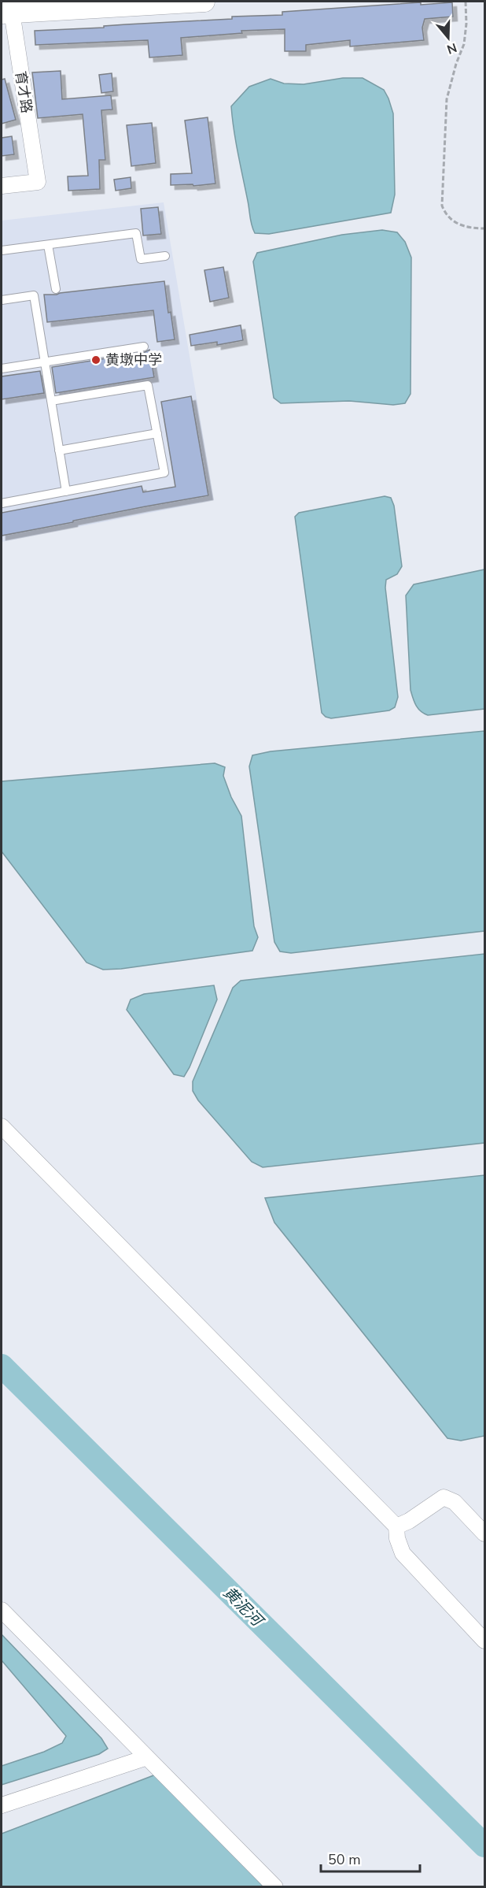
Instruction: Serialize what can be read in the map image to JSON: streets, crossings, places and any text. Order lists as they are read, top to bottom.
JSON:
{
  "streets": {
    "street": ["育才路"]
  },
  "water": ["黄泥河"],
  "places": ["黄墩中学"],
  "scale_bar": "50 m",
  "north": "bottom"
}
